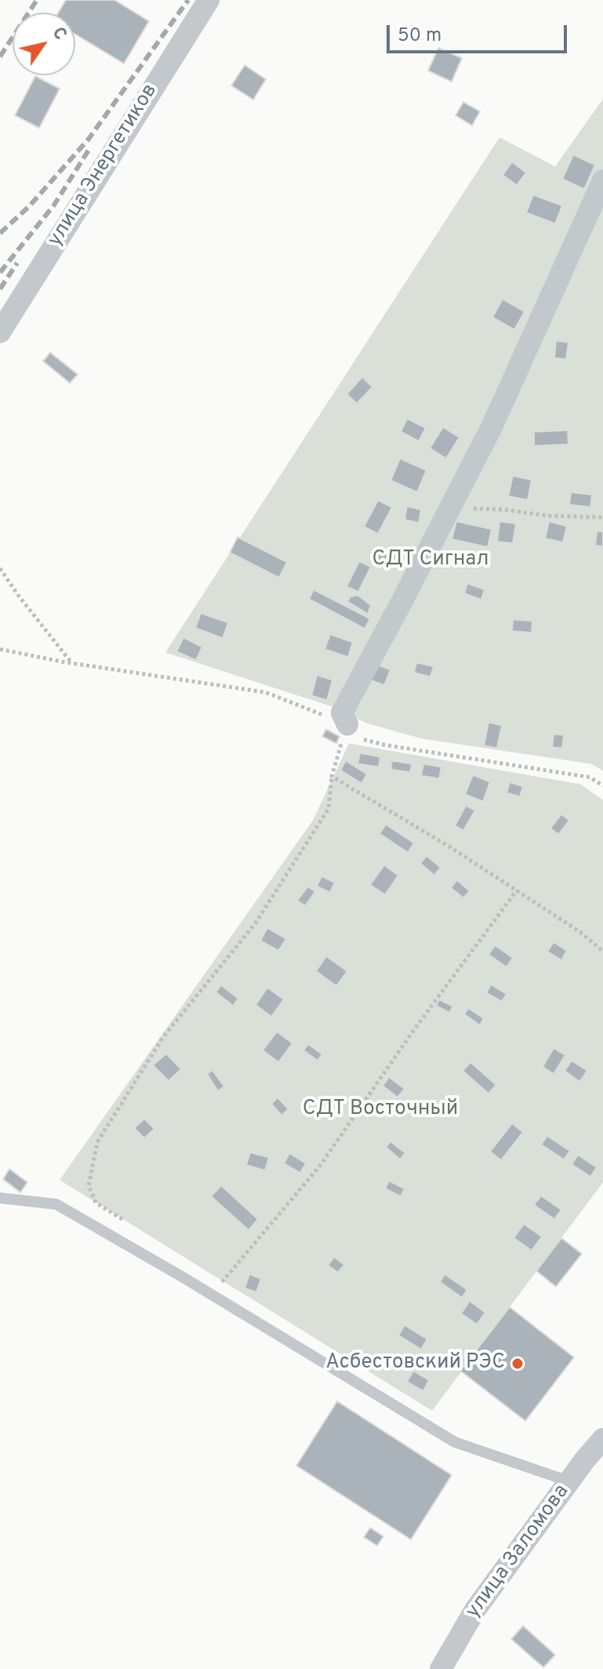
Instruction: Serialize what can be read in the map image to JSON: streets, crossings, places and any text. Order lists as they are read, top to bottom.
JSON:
{
  "streets": {
    "street": ["улица Энергетиков", "улица Заломова"]
  },
  "parks": ["СДТ Сигнал", "СДТ Восточный"],
  "places": ["Асбестовский РЭС"],
  "scale_bar": "50 m",
  "north": "top right"
}
